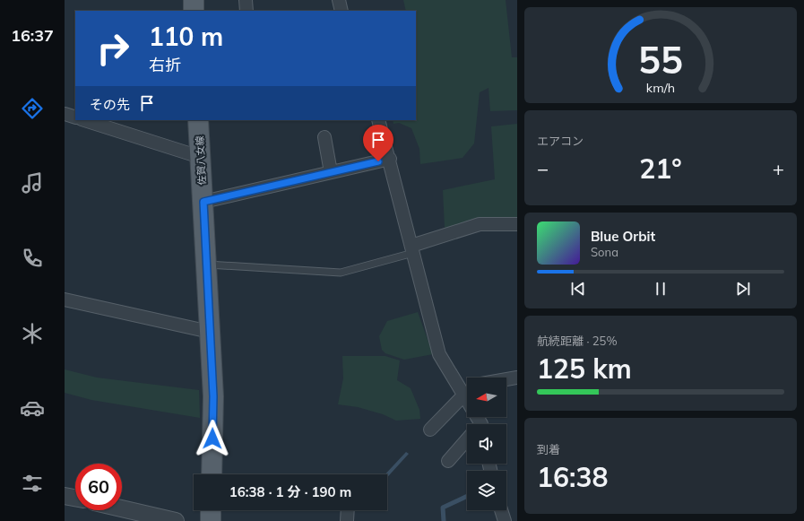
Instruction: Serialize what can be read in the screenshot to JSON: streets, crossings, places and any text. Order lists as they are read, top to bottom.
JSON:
{
  "streets": {
    "main road": ["佐賀八女線"]
  },
  "north": "left",
  "page": {
    "tabs": "16:37",
    "turn": ["110 m", "右折"],
    "then": "その先",
    "tile": [
      "エアコン",
      ["航続距離 · 25%", "125 km"],
      ["到着", "16:38"]
    ],
    "heat": ["−", "21°", "+"],
    "song": ["Blue Orbit", "Sona"],
    "limit": "60",
    "trip": "16:38 · 1 分 · 190 m",
    "gauge": ["55", "km/h"]
  }
}
